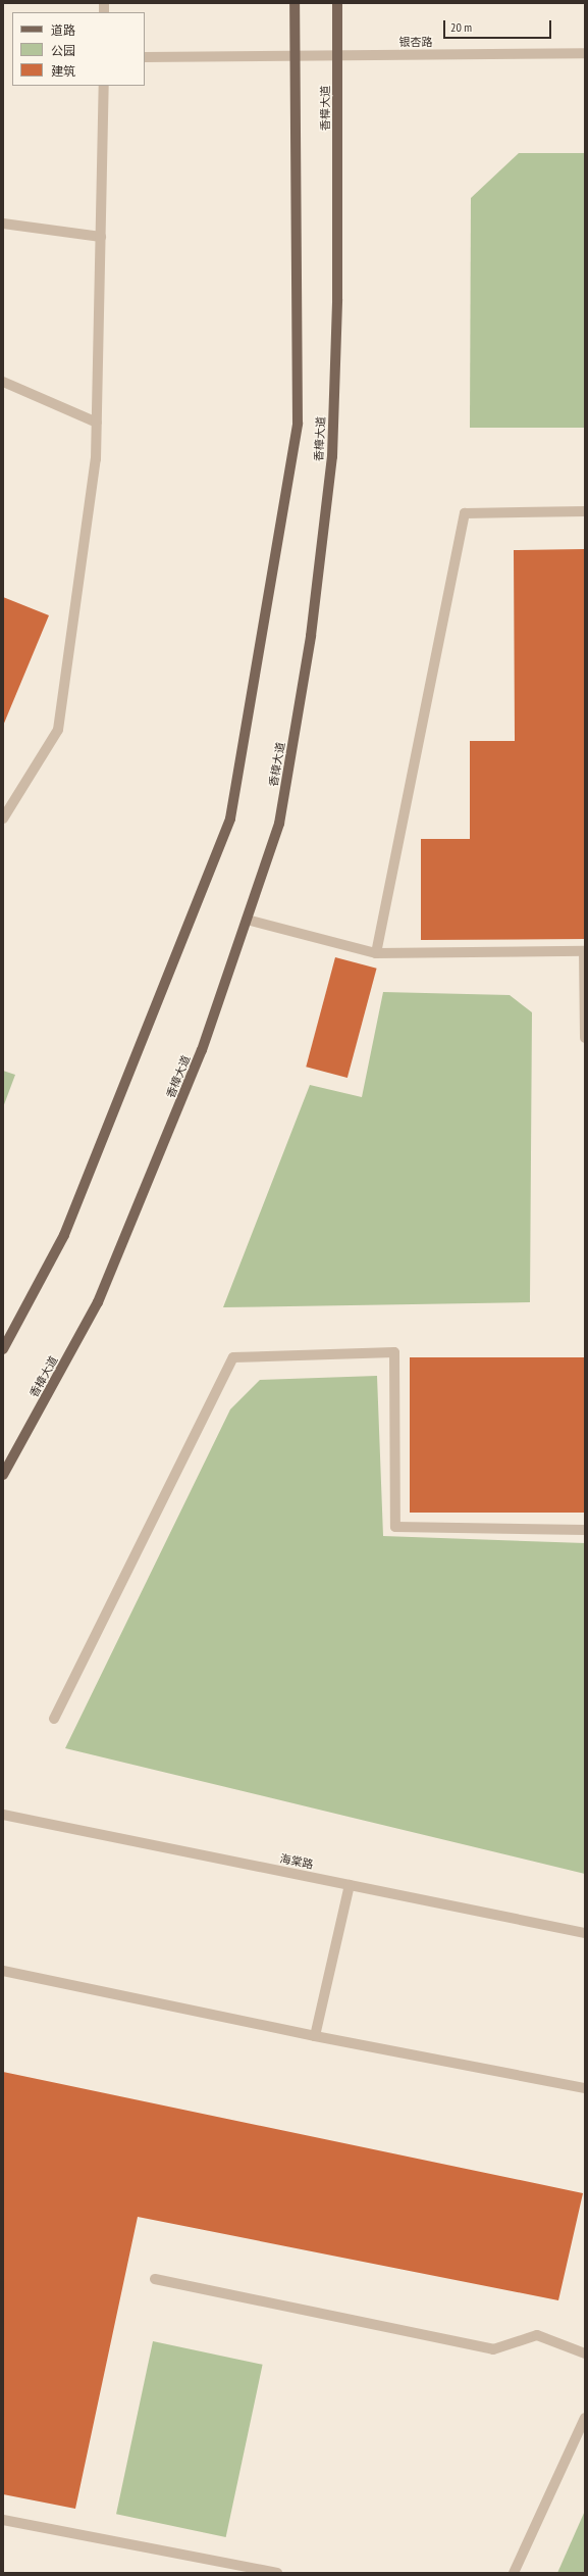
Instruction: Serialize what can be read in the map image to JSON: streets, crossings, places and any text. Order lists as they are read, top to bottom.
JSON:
{
  "streets": {
    "main road": ["香樟大道"],
    "street": ["银杏路", "海棠路"]
  },
  "crossings": [
    ["银杏路", "香樟大道"]
  ],
  "legend": ["道路", "公园", "建筑"],
  "scale_bar": "20 m"
}
